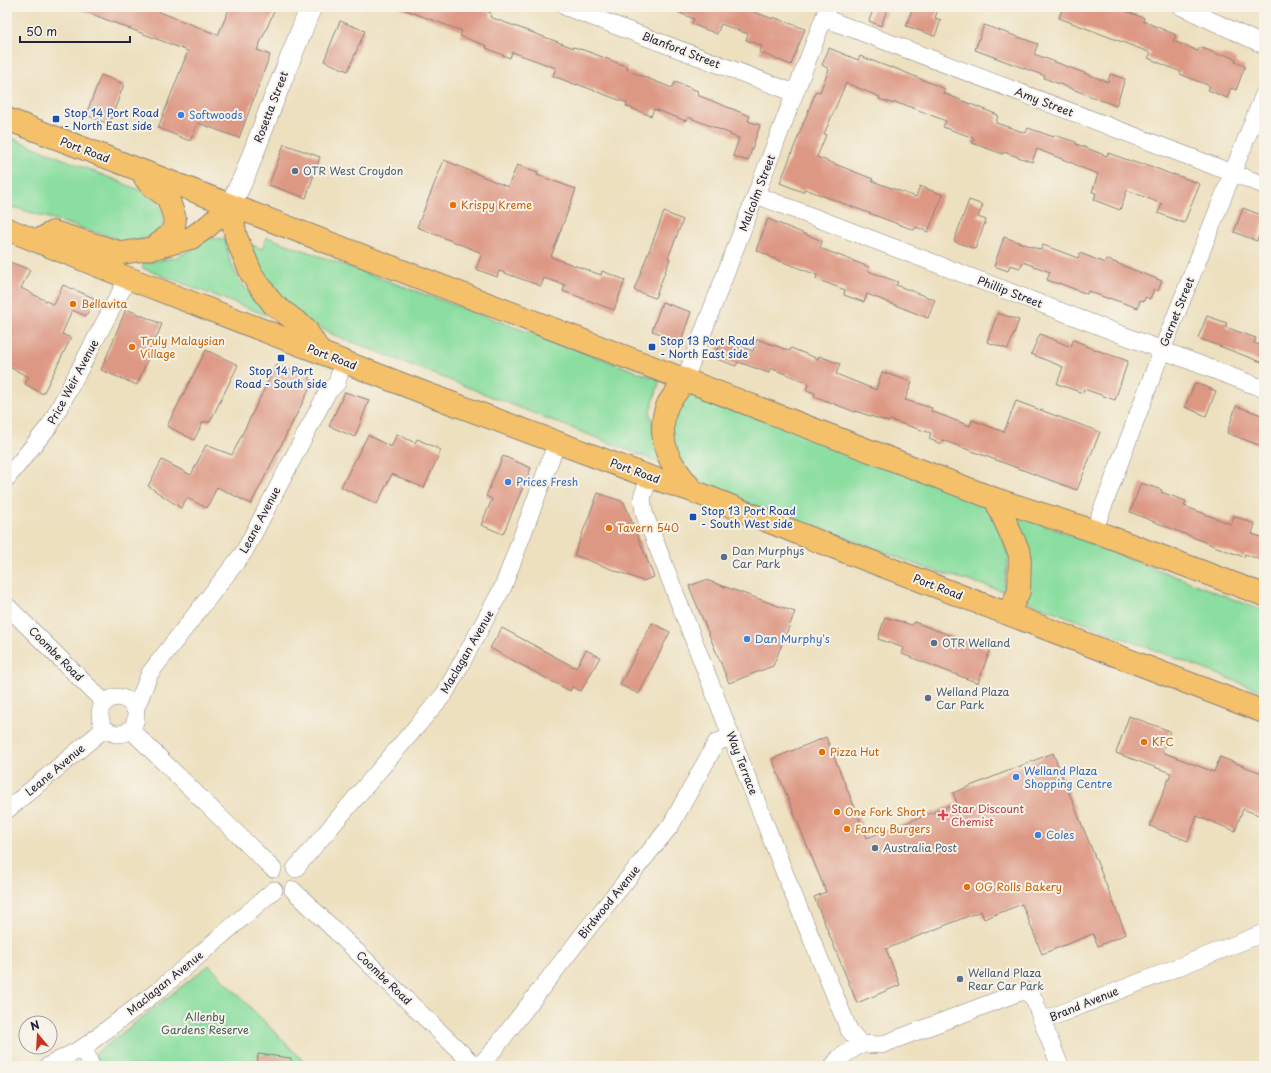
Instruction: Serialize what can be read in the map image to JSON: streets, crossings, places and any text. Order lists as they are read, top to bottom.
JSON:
{
  "streets": {
    "highway": ["Port Road"],
    "street": [
      "Blanford Street",
      "Amy Street",
      "Rosetta Street",
      "Malcolm Street",
      "Phillip Street",
      "Garnet Street",
      "Price Weir Avenue",
      "Leane Avenue",
      "Maclagan Avenue",
      "Coombe Road",
      "Way Terrace",
      "Birdwood Avenue",
      "Brand Avenue"
    ]
  },
  "crossings": [
    ["Blanford Street", "Malcolm Street"],
    ["Amy Street", "Malcolm Street"],
    ["Amy Street", "Garnet Street"],
    ["Rosetta Street", "Port Road"],
    ["Port Road", "Malcolm Street"],
    ["Port Road", "Garnet Street"],
    ["Port Road", "Price Weir Avenue"],
    ["Port Road", "Leane Avenue"],
    ["Port Road", "Maclagan Avenue"],
    ["Port Road", "Way Terrace"],
    ["Malcolm Street", "Phillip Street"],
    ["Phillip Street", "Garnet Street"],
    ["Leane Avenue", "Coombe Road"],
    ["Maclagan Avenue", "Coombe Road"],
    ["Way Terrace", "Birdwood Avenue"],
    ["Way Terrace", "Brand Avenue"]
  ],
  "parks": ["Allenby Gardens Reserve"],
  "places": {
    "other": [
      "Softwoods",
      "OTR West Croydon",
      "Krispy Kreme",
      "Bellavita",
      "Truly Malaysian Village",
      "Prices Fresh",
      "Tavern 540",
      "Dan Murphys Car Park",
      "Dan Murphy's",
      "OTR Welland",
      "Welland Plaza Car Park",
      "KFC",
      "Pizza Hut",
      "Welland Plaza Shopping Centre",
      "One Fork Short",
      "Fancy Burgers",
      "Coles",
      "Australia Post",
      "OG Rolls Bakery",
      "Welland Plaza Rear Car Park"
    ],
    "transit": [
      "Stop 14 Port Road - North East side",
      "Stop 13 Port Road - North East side",
      "Stop 14 Port Road - South side",
      "Stop 13 Port Road - South West side"
    ],
    "health": ["Star Discount Chemist"]
  },
  "scale_bar": "50 m",
  "north": "top"
}
